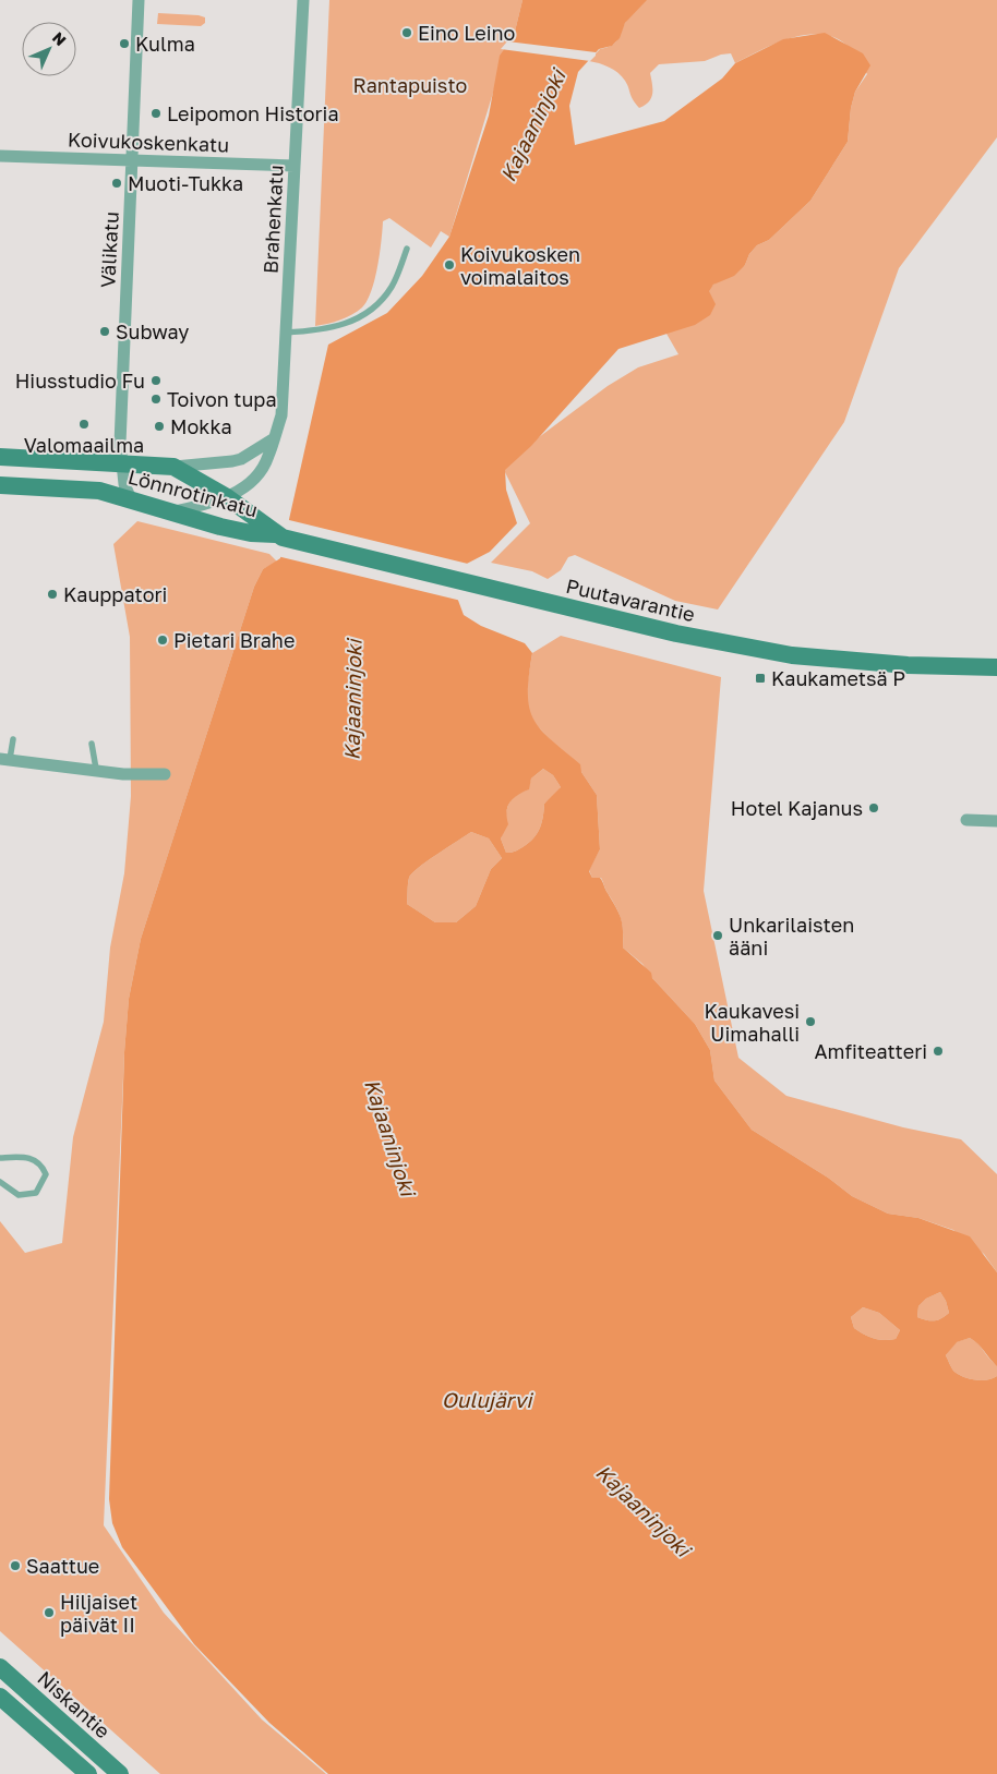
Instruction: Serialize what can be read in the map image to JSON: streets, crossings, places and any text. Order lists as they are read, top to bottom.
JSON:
{
  "streets": {
    "main road": ["Lönnrotinkatu", "Puutavarantie", "Niskantie"],
    "street": ["Koivukoskenkatu", "Brahenkatu", "Välikatu"]
  },
  "crossings": [
    ["Koivukoskenkatu", "Brahenkatu"],
    ["Koivukoskenkatu", "Välikatu"],
    ["Brahenkatu", "Lönnrotinkatu"],
    ["Välikatu", "Lönnrotinkatu"],
    ["Lönnrotinkatu", "Puutavarantie"]
  ],
  "water": ["Kajaaninjoki", "Oulujärvi"],
  "parks": ["Rantapuisto"],
  "places": {
    "other": [
      "Eino Leino",
      "Kulma",
      "Leipomon Historia",
      "Muoti-Tukka",
      "Koivukosken voimalaitos",
      "Subway",
      "Hiusstudio Fu",
      "Toivon tupa",
      "Valomaailma",
      "Mokka",
      "Kauppatori",
      "Pietari Brahe",
      "Hotel Kajanus",
      "Unkarilaisten ääni",
      "Kaukavesi Uimahalli",
      "Amfiteatteri",
      "Saattue",
      "Hiljaiset päivät II"
    ],
    "transit": ["Kaukametsä P"]
  },
  "north": "top right"
}
